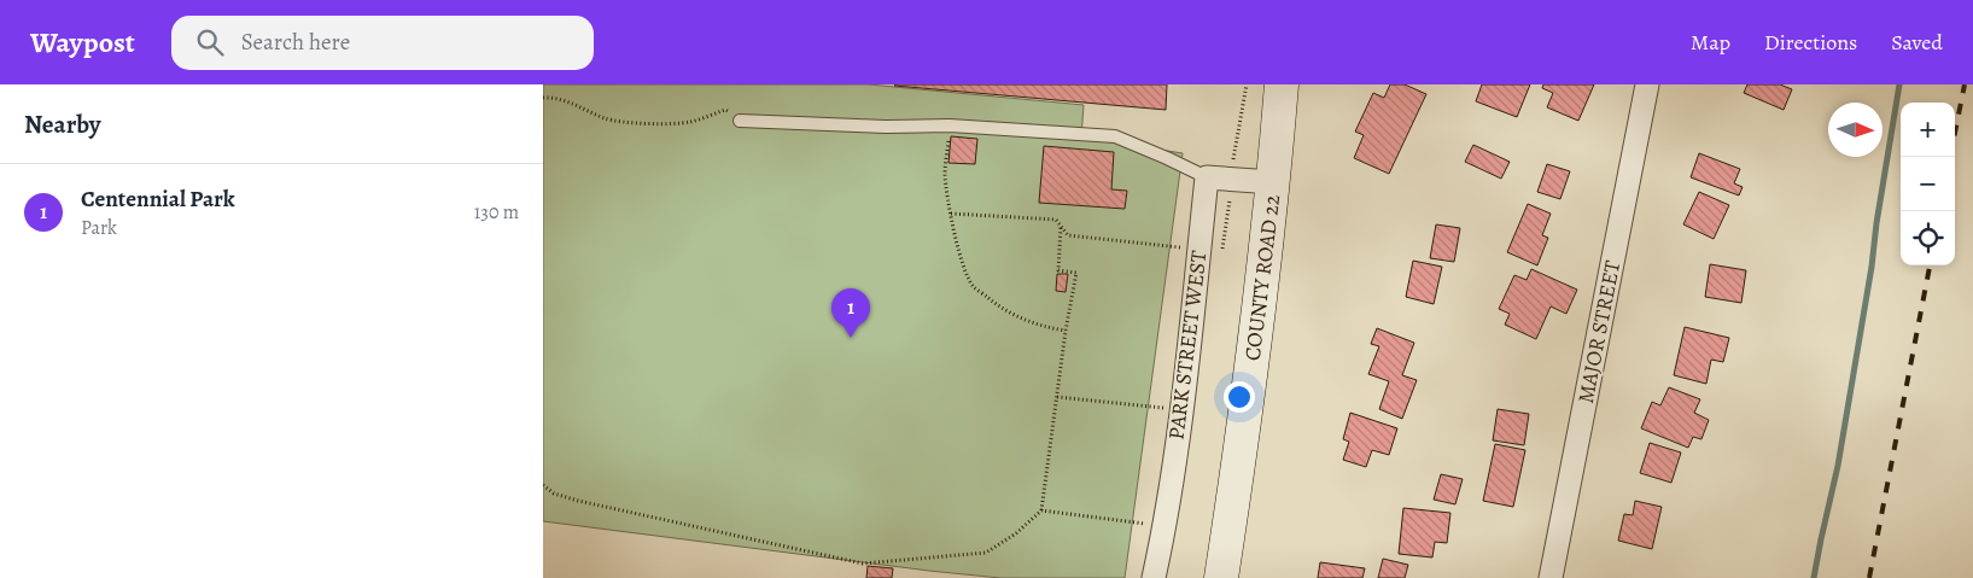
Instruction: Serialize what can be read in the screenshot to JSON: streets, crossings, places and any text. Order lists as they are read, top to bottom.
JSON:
{
  "streets": {
    "main road": ["COUNTY ROAD 22"],
    "street": ["MAJOR STREET", "PARK STREET WEST"]
  },
  "north": "right",
  "page": {
    "header": "Waypost",
    "search": "Search here",
    "nav": ["Map", "Directions", "Saved"],
    "heading": "Nearby",
    "map_buttons": ["+", "−"],
    "list": [
      {
        "mark": "1",
        "name": "Centennial Park",
        "note": "Park",
        "value": "130 m"
      }
    ],
    "pins": "1"
  }
}
